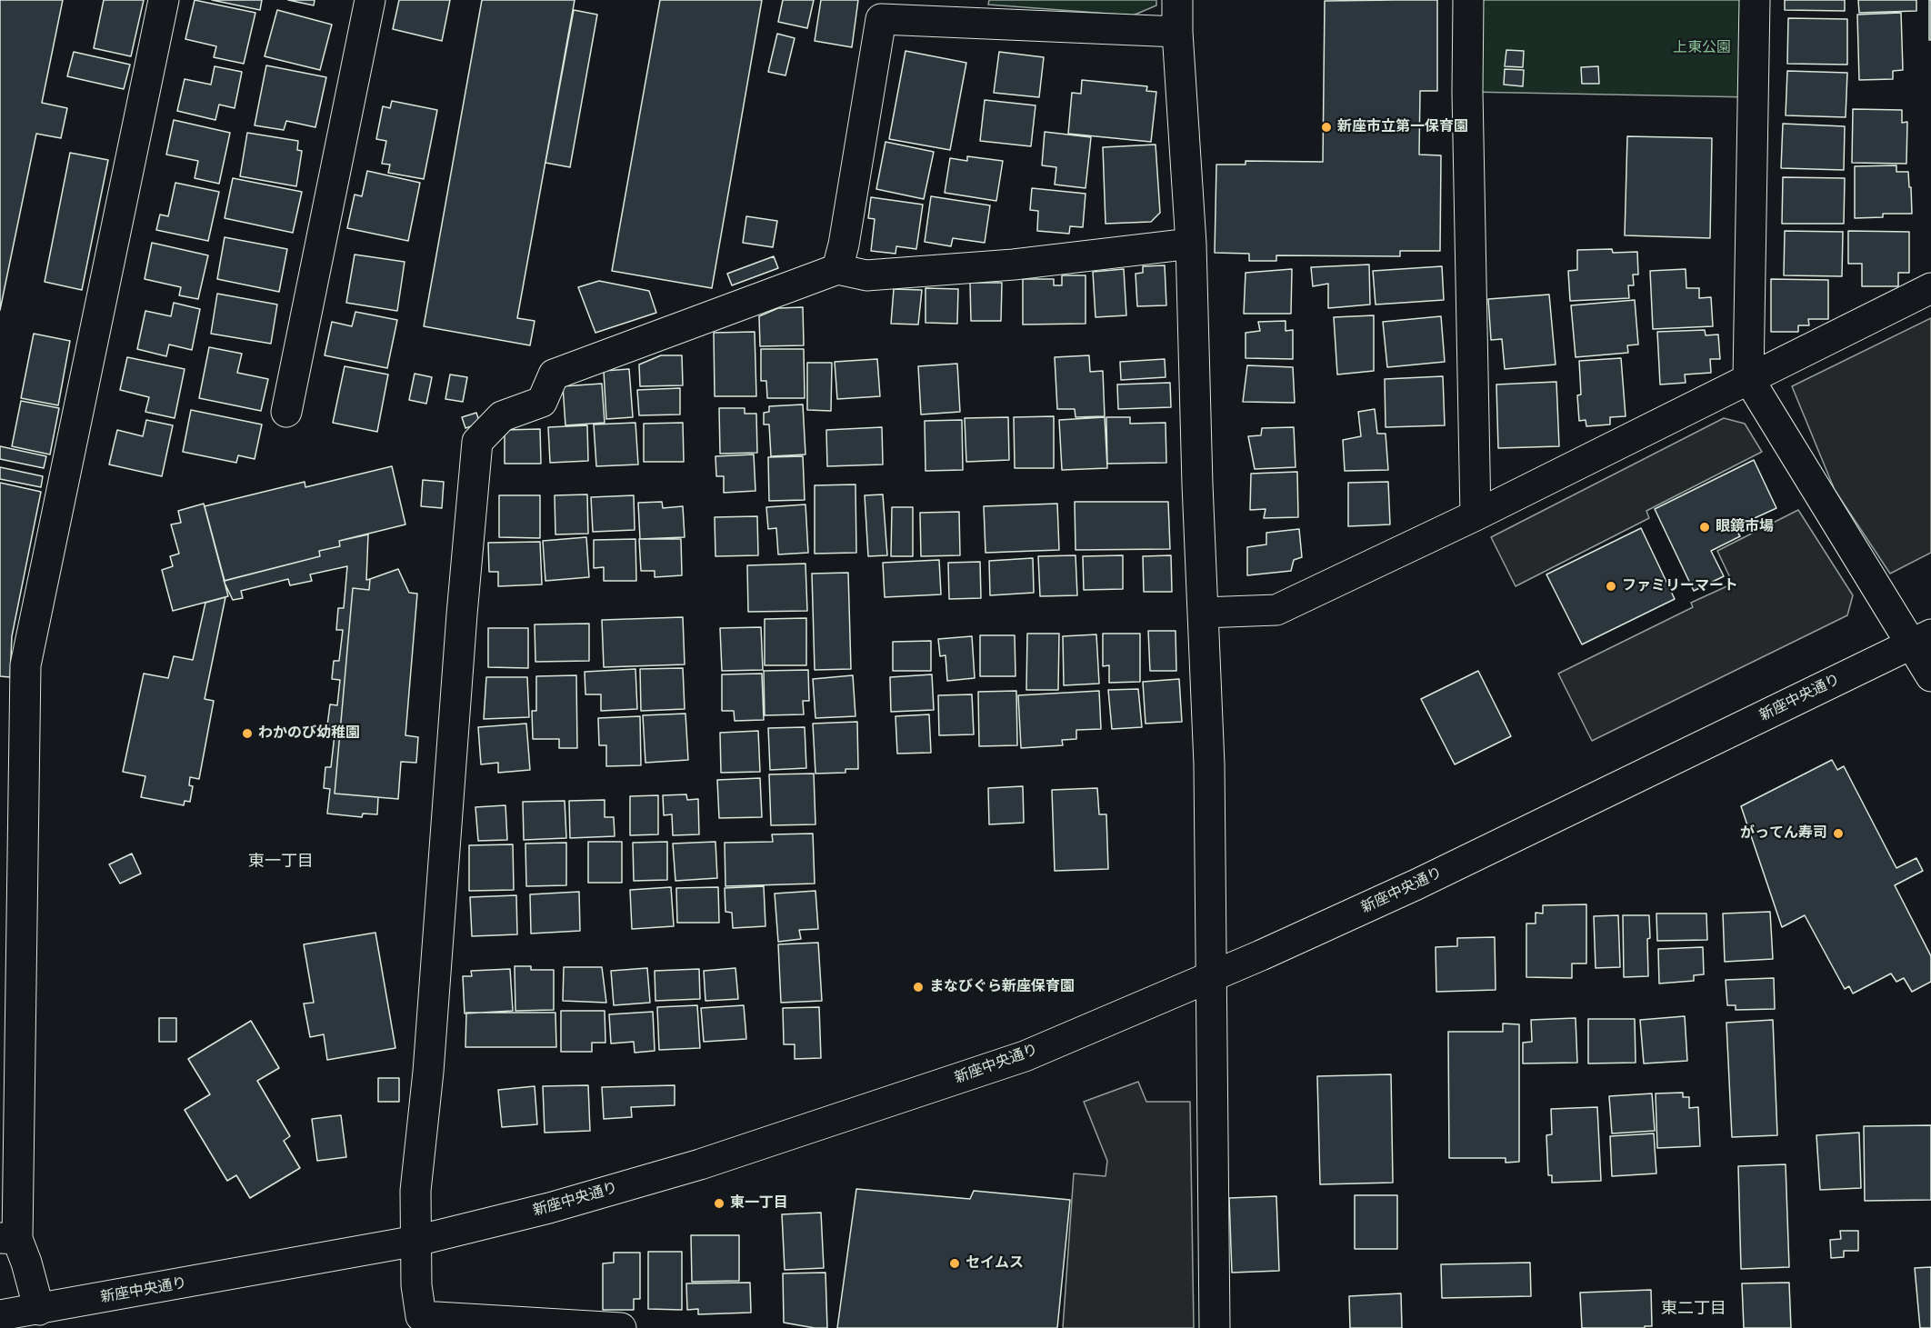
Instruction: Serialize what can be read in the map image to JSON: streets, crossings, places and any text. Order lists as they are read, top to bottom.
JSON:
{
  "streets": {
    "street": ["新座中央通り"]
  },
  "districts": ["東一丁目", "東二丁目"],
  "parks": ["上東公園"],
  "places": [
    "新座市立第一保育園",
    "眼鏡市場",
    "ファミリーマート",
    "わかのび幼稚園",
    "がってん寿司",
    "まなびぐら新座保育園",
    "東一丁目",
    "セイムス"
  ]
}
